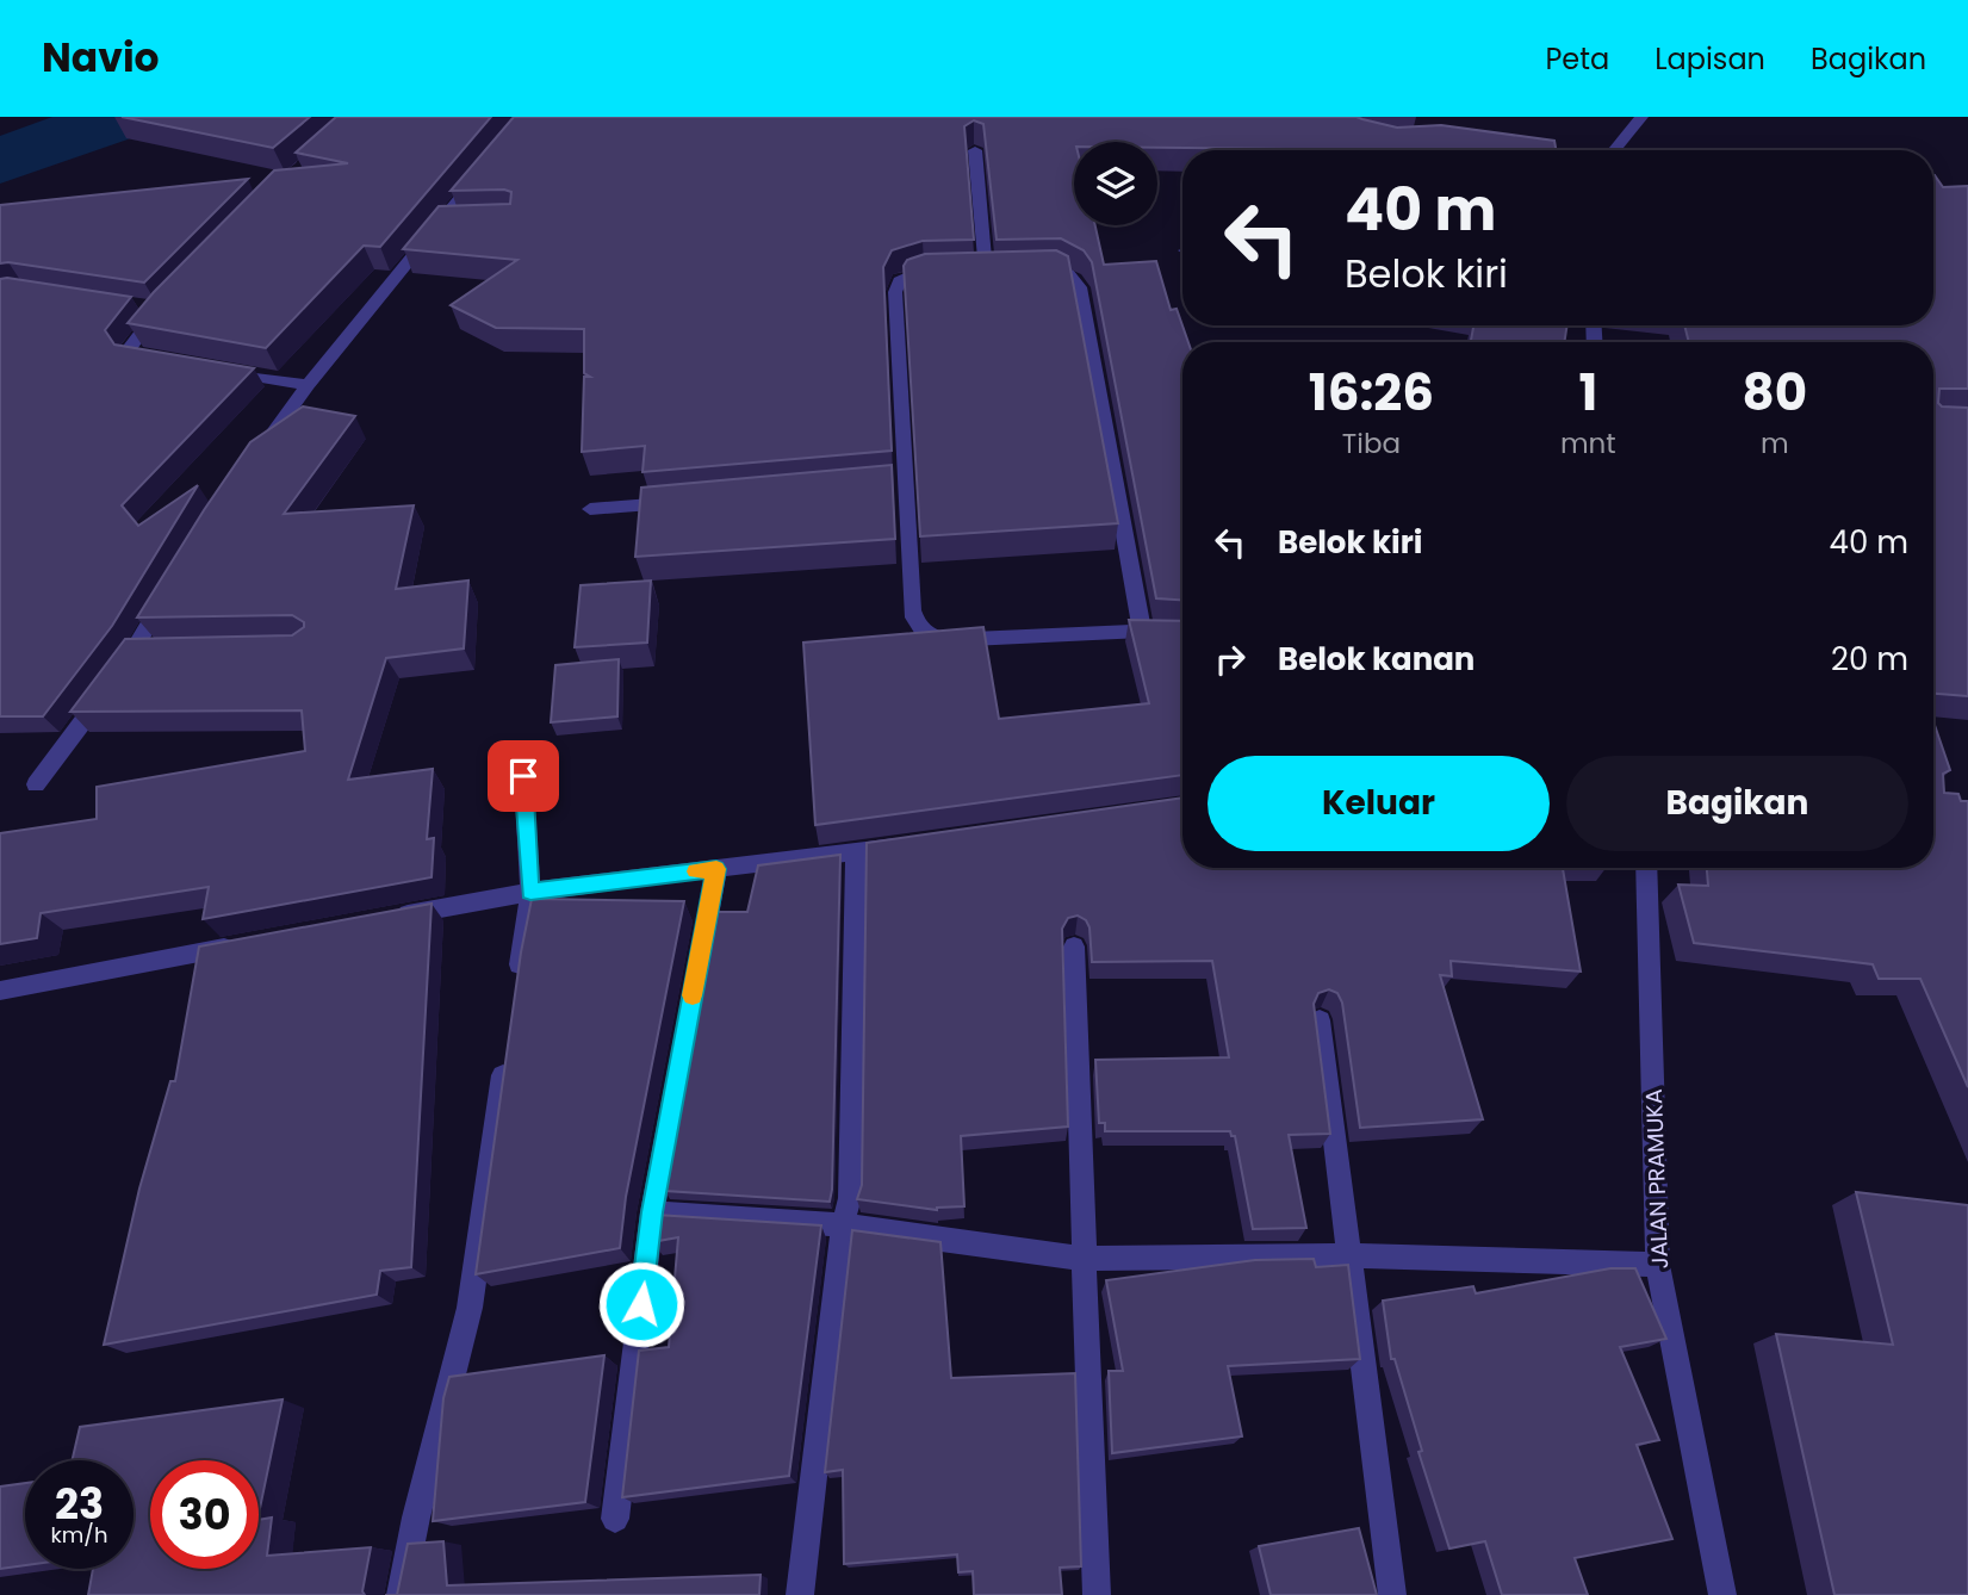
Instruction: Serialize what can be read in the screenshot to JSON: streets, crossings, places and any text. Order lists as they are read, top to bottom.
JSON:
{
  "streets": {
    "street": ["JALAN PRAMUKA"]
  },
  "page": {
    "header": "Navio",
    "nav": ["Peta", "Lapisan", "Bagikan"],
    "turn": ["40 m", "Belok kiri"],
    "eta": [
      "16:26",
      "Tiba",
      "1",
      "mnt",
      "80",
      "m"
    ],
    "list": [
      {
        "name": "Belok kiri",
        "value": "40 m"
      },
      {
        "name": "Belok kanan",
        "value": "20 m"
      }
    ],
    "buttons": ["Keluar", "Bagikan"],
    "speed": "23 km/h",
    "limit": "30"
  }
}
